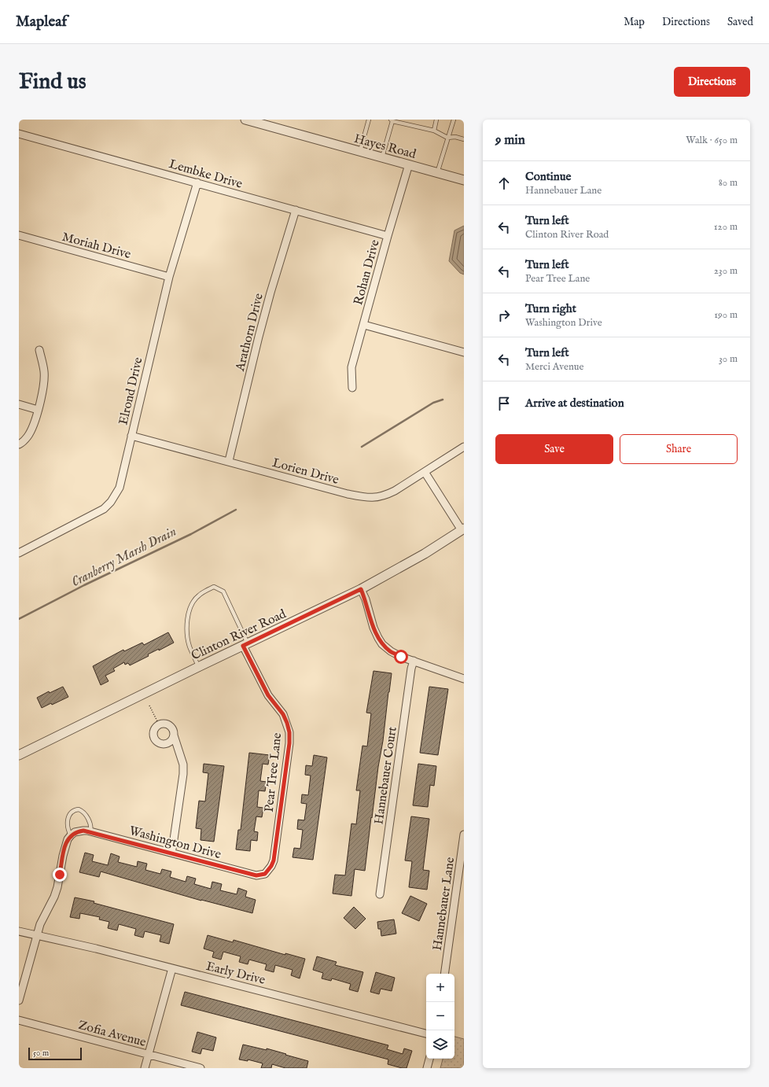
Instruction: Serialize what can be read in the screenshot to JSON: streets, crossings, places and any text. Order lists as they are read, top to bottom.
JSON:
{
  "streets": {
    "street": [
      "Hayes Road",
      "Lembke Drive",
      "Moriah Drive",
      "Rohan Drive",
      "Arathorn Drive",
      "Elrond Drive",
      "Lorien Drive",
      "Clinton River Road",
      "Pear Tree Lane",
      "Hannebauer Court",
      "Washington Drive",
      "Hannebauer Lane",
      "Early Drive",
      "Zofia Avenue"
    ]
  },
  "crossings": [
    ["Hayes Road", "Rohan Drive"],
    ["Lembke Drive", "Rohan Drive"],
    ["Lembke Drive", "Arathorn Drive"],
    ["Lembke Drive", "Elrond Drive"],
    ["Moriah Drive", "Elrond Drive"],
    ["Arathorn Drive", "Lorien Drive"],
    ["Elrond Drive", "Lorien Drive"],
    ["Clinton River Road", "Pear Tree Lane"],
    ["Pear Tree Lane", "Washington Drive"]
  ],
  "water": ["Cranberry Marsh Drain"],
  "scale_bar": "50 m",
  "page": {
    "header": "Mapleaf",
    "nav": ["Map", "Directions", "Saved"],
    "buttons": [
      "Directions",
      ["Save", "Share"]
    ],
    "title": "Find us",
    "heading": ["9 min", "Walk · 650 m"],
    "list": [
      ["Continue", "Hannebauer Lane", "80 m"],
      ["Turn left", "Clinton River Road", "120 m"],
      ["Turn left", "Pear Tree Lane", "230 m"],
      ["Turn right", "Washington Drive", "190 m"],
      ["Turn left", "Merci Avenue", "30 m"],
      "Arrive at destination"
    ],
    "map_buttons": ["+", "−"],
    "scale": "50 m"
  }
}
